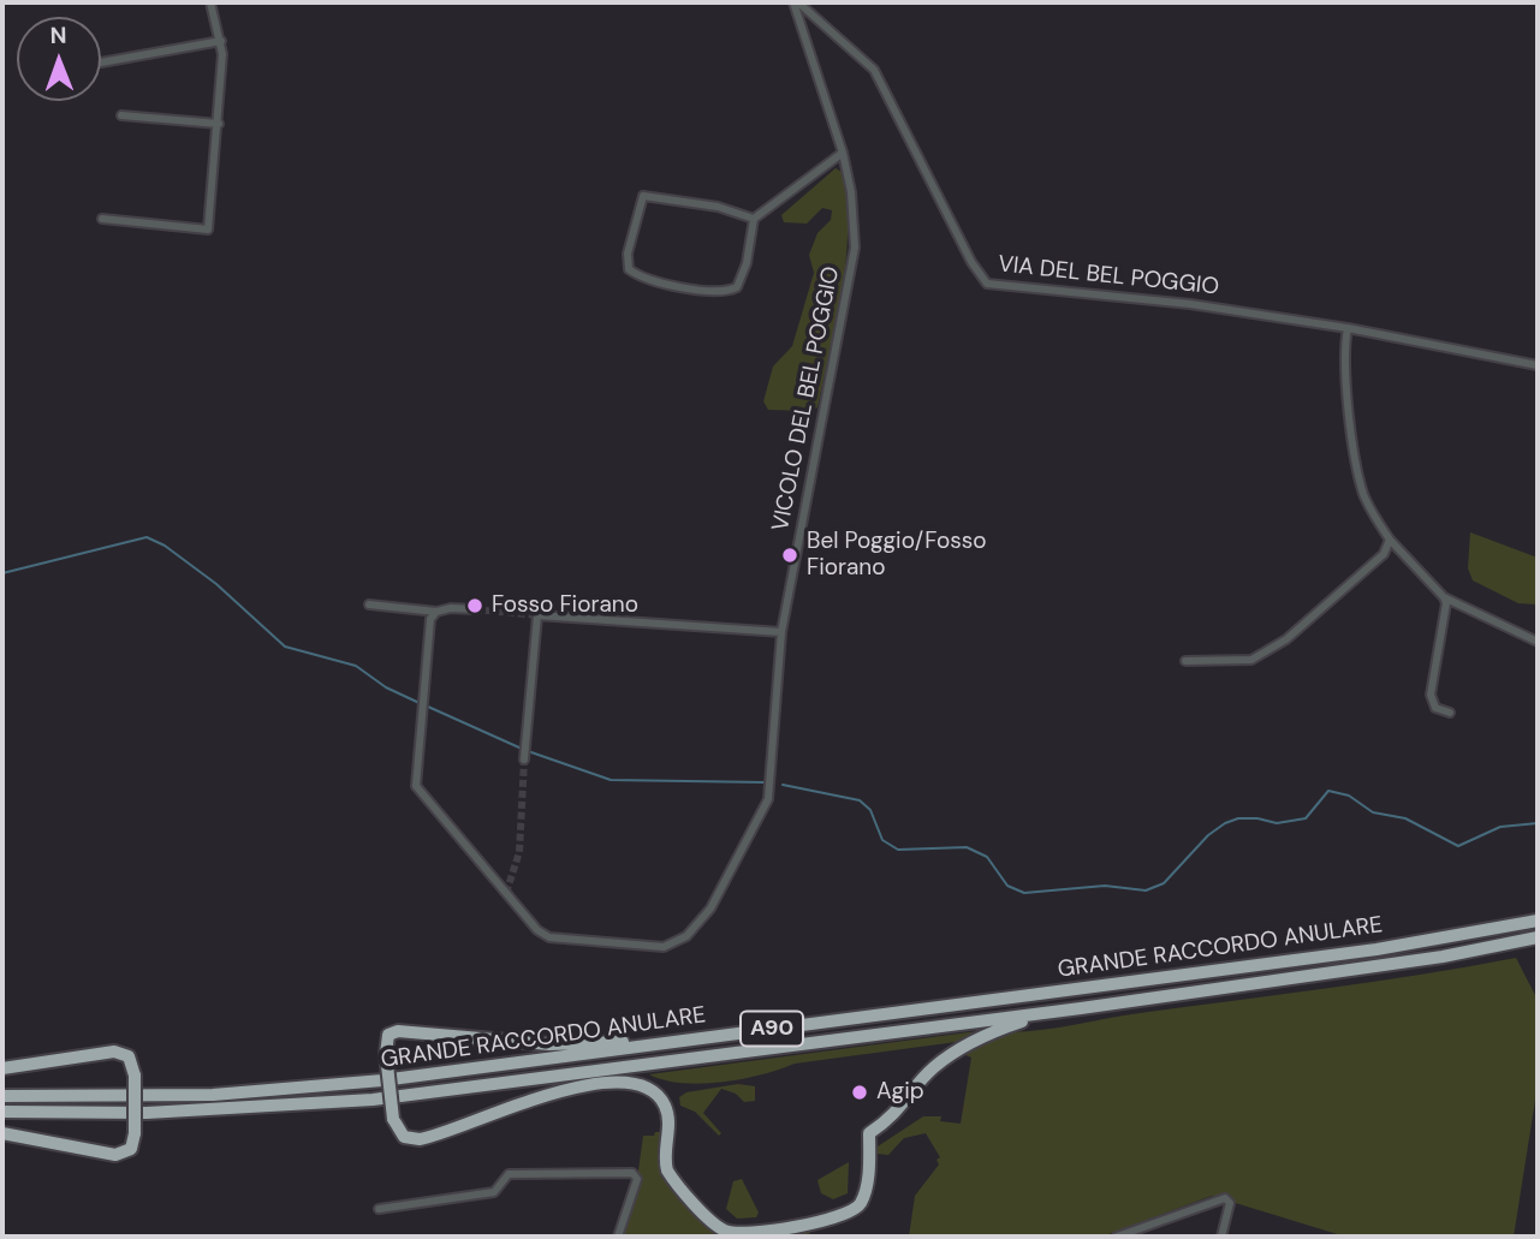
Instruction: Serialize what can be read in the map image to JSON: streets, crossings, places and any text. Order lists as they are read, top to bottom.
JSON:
{
  "streets": {
    "highway": ["GRANDE RACCORDO ANULARE", "A90"],
    "street": ["VIA DEL BEL POGGIO", "VICOLO DEL BEL POGGIO"]
  },
  "crossings": [
    ["VIA DEL BEL POGGIO", "VICOLO DEL BEL POGGIO"]
  ],
  "places": ["Bel Poggio/Fosso Fiorano", "Fosso Fiorano", "Agip"],
  "north": "top"
}
